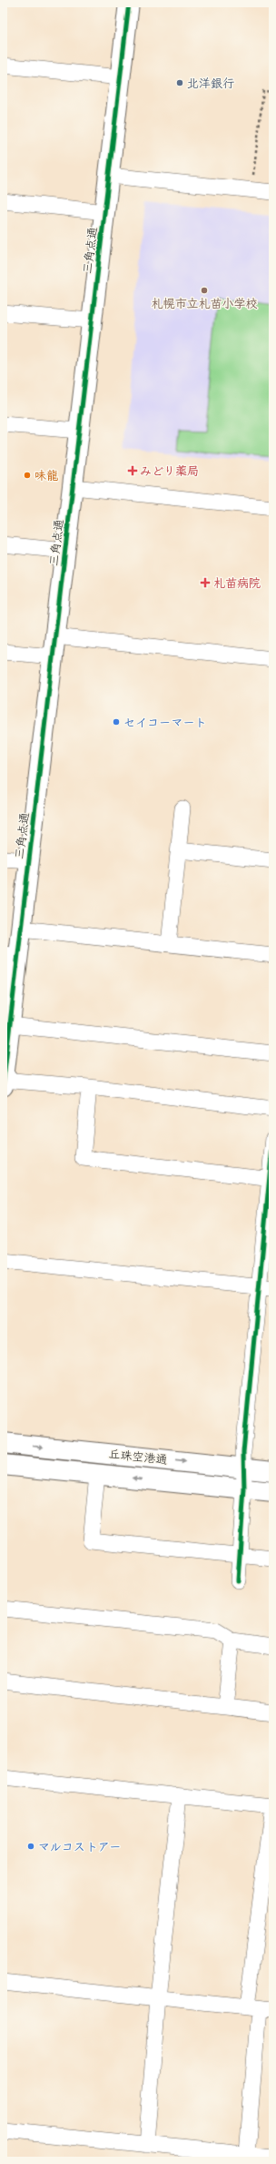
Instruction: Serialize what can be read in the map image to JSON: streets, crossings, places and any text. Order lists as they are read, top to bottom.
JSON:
{
  "streets": {
    "street": ["三角点通", "丘珠空港通"]
  },
  "places": {
    "other": [
      "北洋銀行",
      "札幌市立札苗小学校",
      "味龍",
      "セイコーマート",
      "マルコストアー"
    ],
    "health": ["みどり薬局", "札苗病院"]
  }
}
